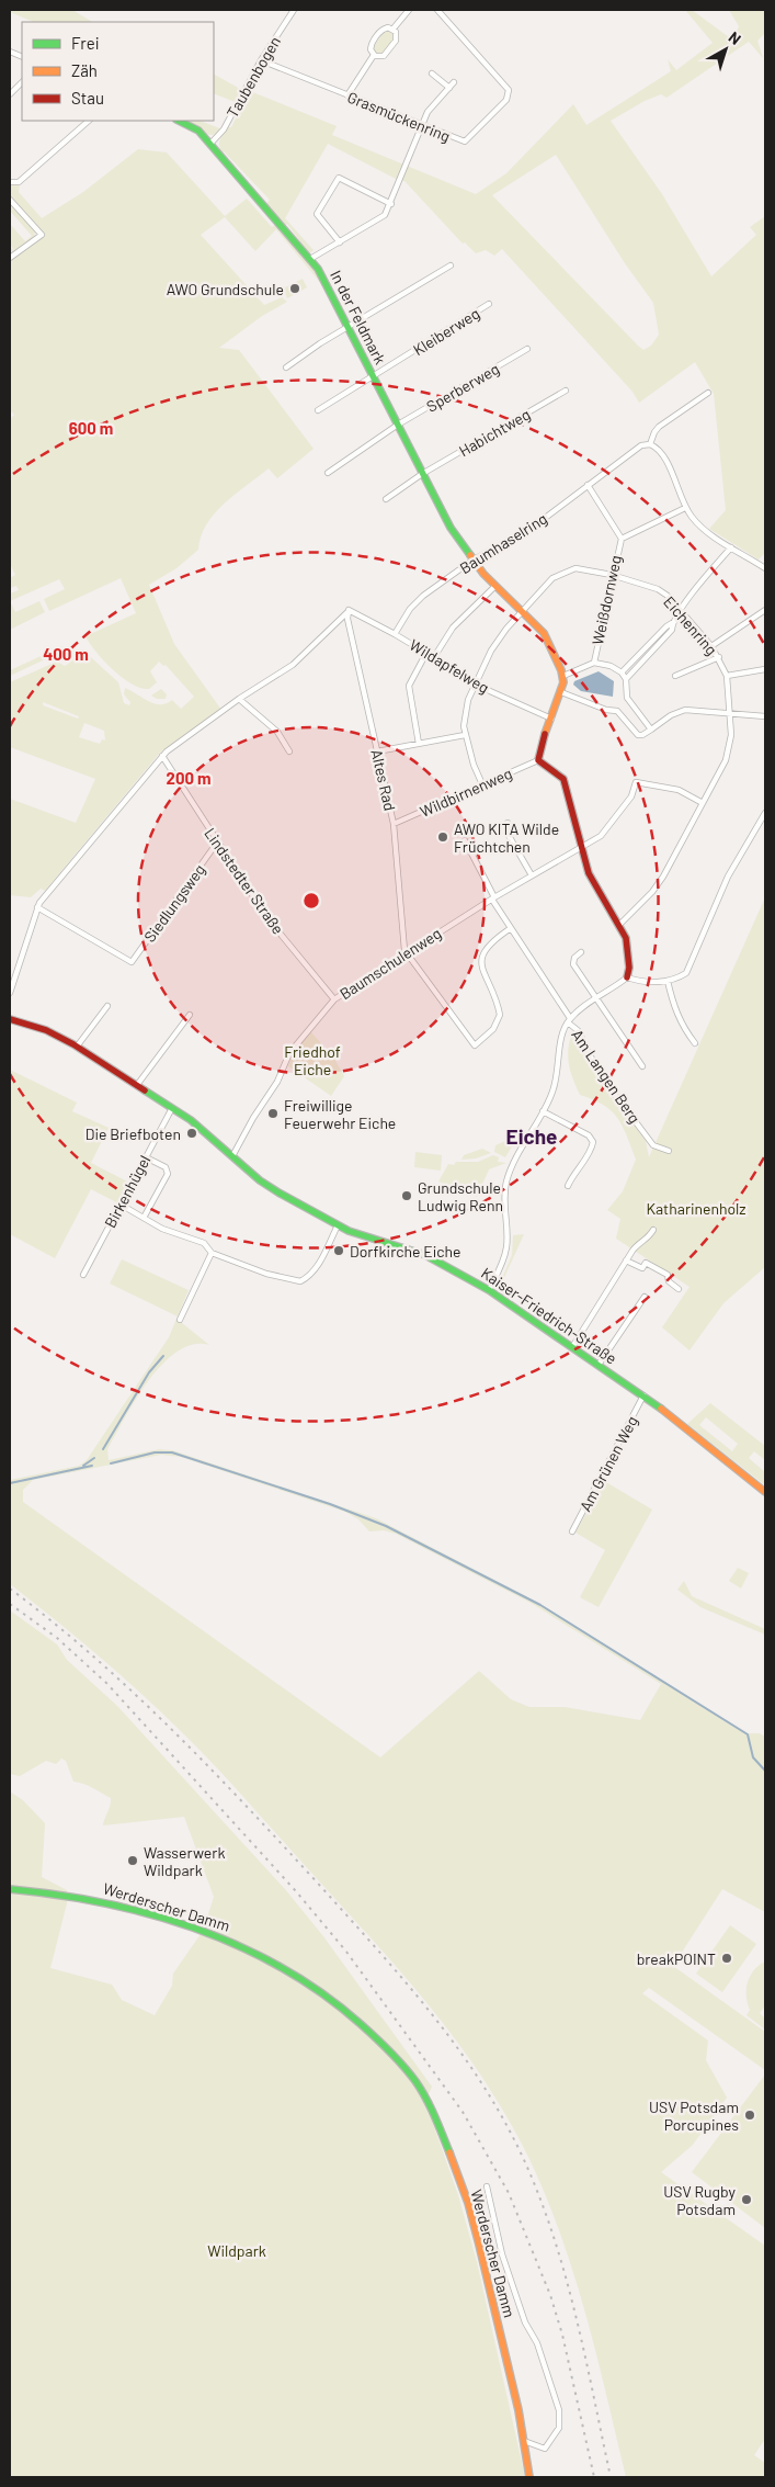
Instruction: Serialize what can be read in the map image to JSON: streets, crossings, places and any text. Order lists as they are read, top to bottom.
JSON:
{
  "streets": {
    "street": [
      "Taubenbogen",
      "Grasmückenring",
      "In der Feldmark",
      "Kleiberweg",
      "Sperberweg",
      "Habichtweg",
      "Baumhaselring",
      "Weißdornweg",
      "Eichenring",
      "Wildapfelweg",
      "Altes Rad",
      "Wildbirnenweg",
      "Lindstedter Straße",
      "Siedlungsweg",
      "Baumschulenweg",
      "Am Langen Berg",
      "Birkenhügel",
      "Kaiser-Friedrich-Straße",
      "Am Grünen Weg",
      "Werderscher Damm"
    ]
  },
  "crossings": [
    ["Taubenbogen", "Grasmückenring"],
    ["Taubenbogen", "In der Feldmark"],
    ["In der Feldmark", "Kleiberweg"],
    ["In der Feldmark", "Sperberweg"],
    ["In der Feldmark", "Habichtweg"],
    ["In der Feldmark", "Baumhaselring"],
    ["In der Feldmark", "Weißdornweg"],
    ["In der Feldmark", "Eichenring"],
    ["Baumhaselring", "Wildapfelweg"],
    ["Weißdornweg", "Eichenring"],
    ["Eichenring", "Wildapfelweg"],
    ["Eichenring", "Wildbirnenweg"],
    ["Eichenring", "Baumschulenweg"],
    ["Wildapfelweg", "Altes Rad"],
    ["Altes Rad", "Wildbirnenweg"],
    ["Altes Rad", "Baumschulenweg"],
    ["Lindstedter Straße", "Siedlungsweg"],
    ["Lindstedter Straße", "Baumschulenweg"],
    ["Baumschulenweg", "Am Langen Berg"],
    ["Baumschulenweg", "Kaiser-Friedrich-Straße"],
    ["Birkenhügel", "Kaiser-Friedrich-Straße"],
    ["Kaiser-Friedrich-Straße", "Am Grünen Weg"]
  ],
  "districts": ["Eiche"],
  "parks": ["Friedhof Eiche", "Katharinenholz", "Wildpark"],
  "places": [
    "AWO Grundschule",
    "AWO KITA Wilde Früchtchen",
    "Freiwillige Feuerwehr Eiche",
    "Die Briefboten",
    "Grundschule Ludwig Renn",
    "Dorfkirche Eiche",
    "Wasserwerk Wildpark",
    "breakPOINT",
    "USV Potsdam Porcupines",
    "USV Rugby Potsdam"
  ],
  "legend": ["Frei", "Zäh", "Stau"],
  "north": "top right",
  "rings": ["600 m", "400 m", "200 m"]
}
